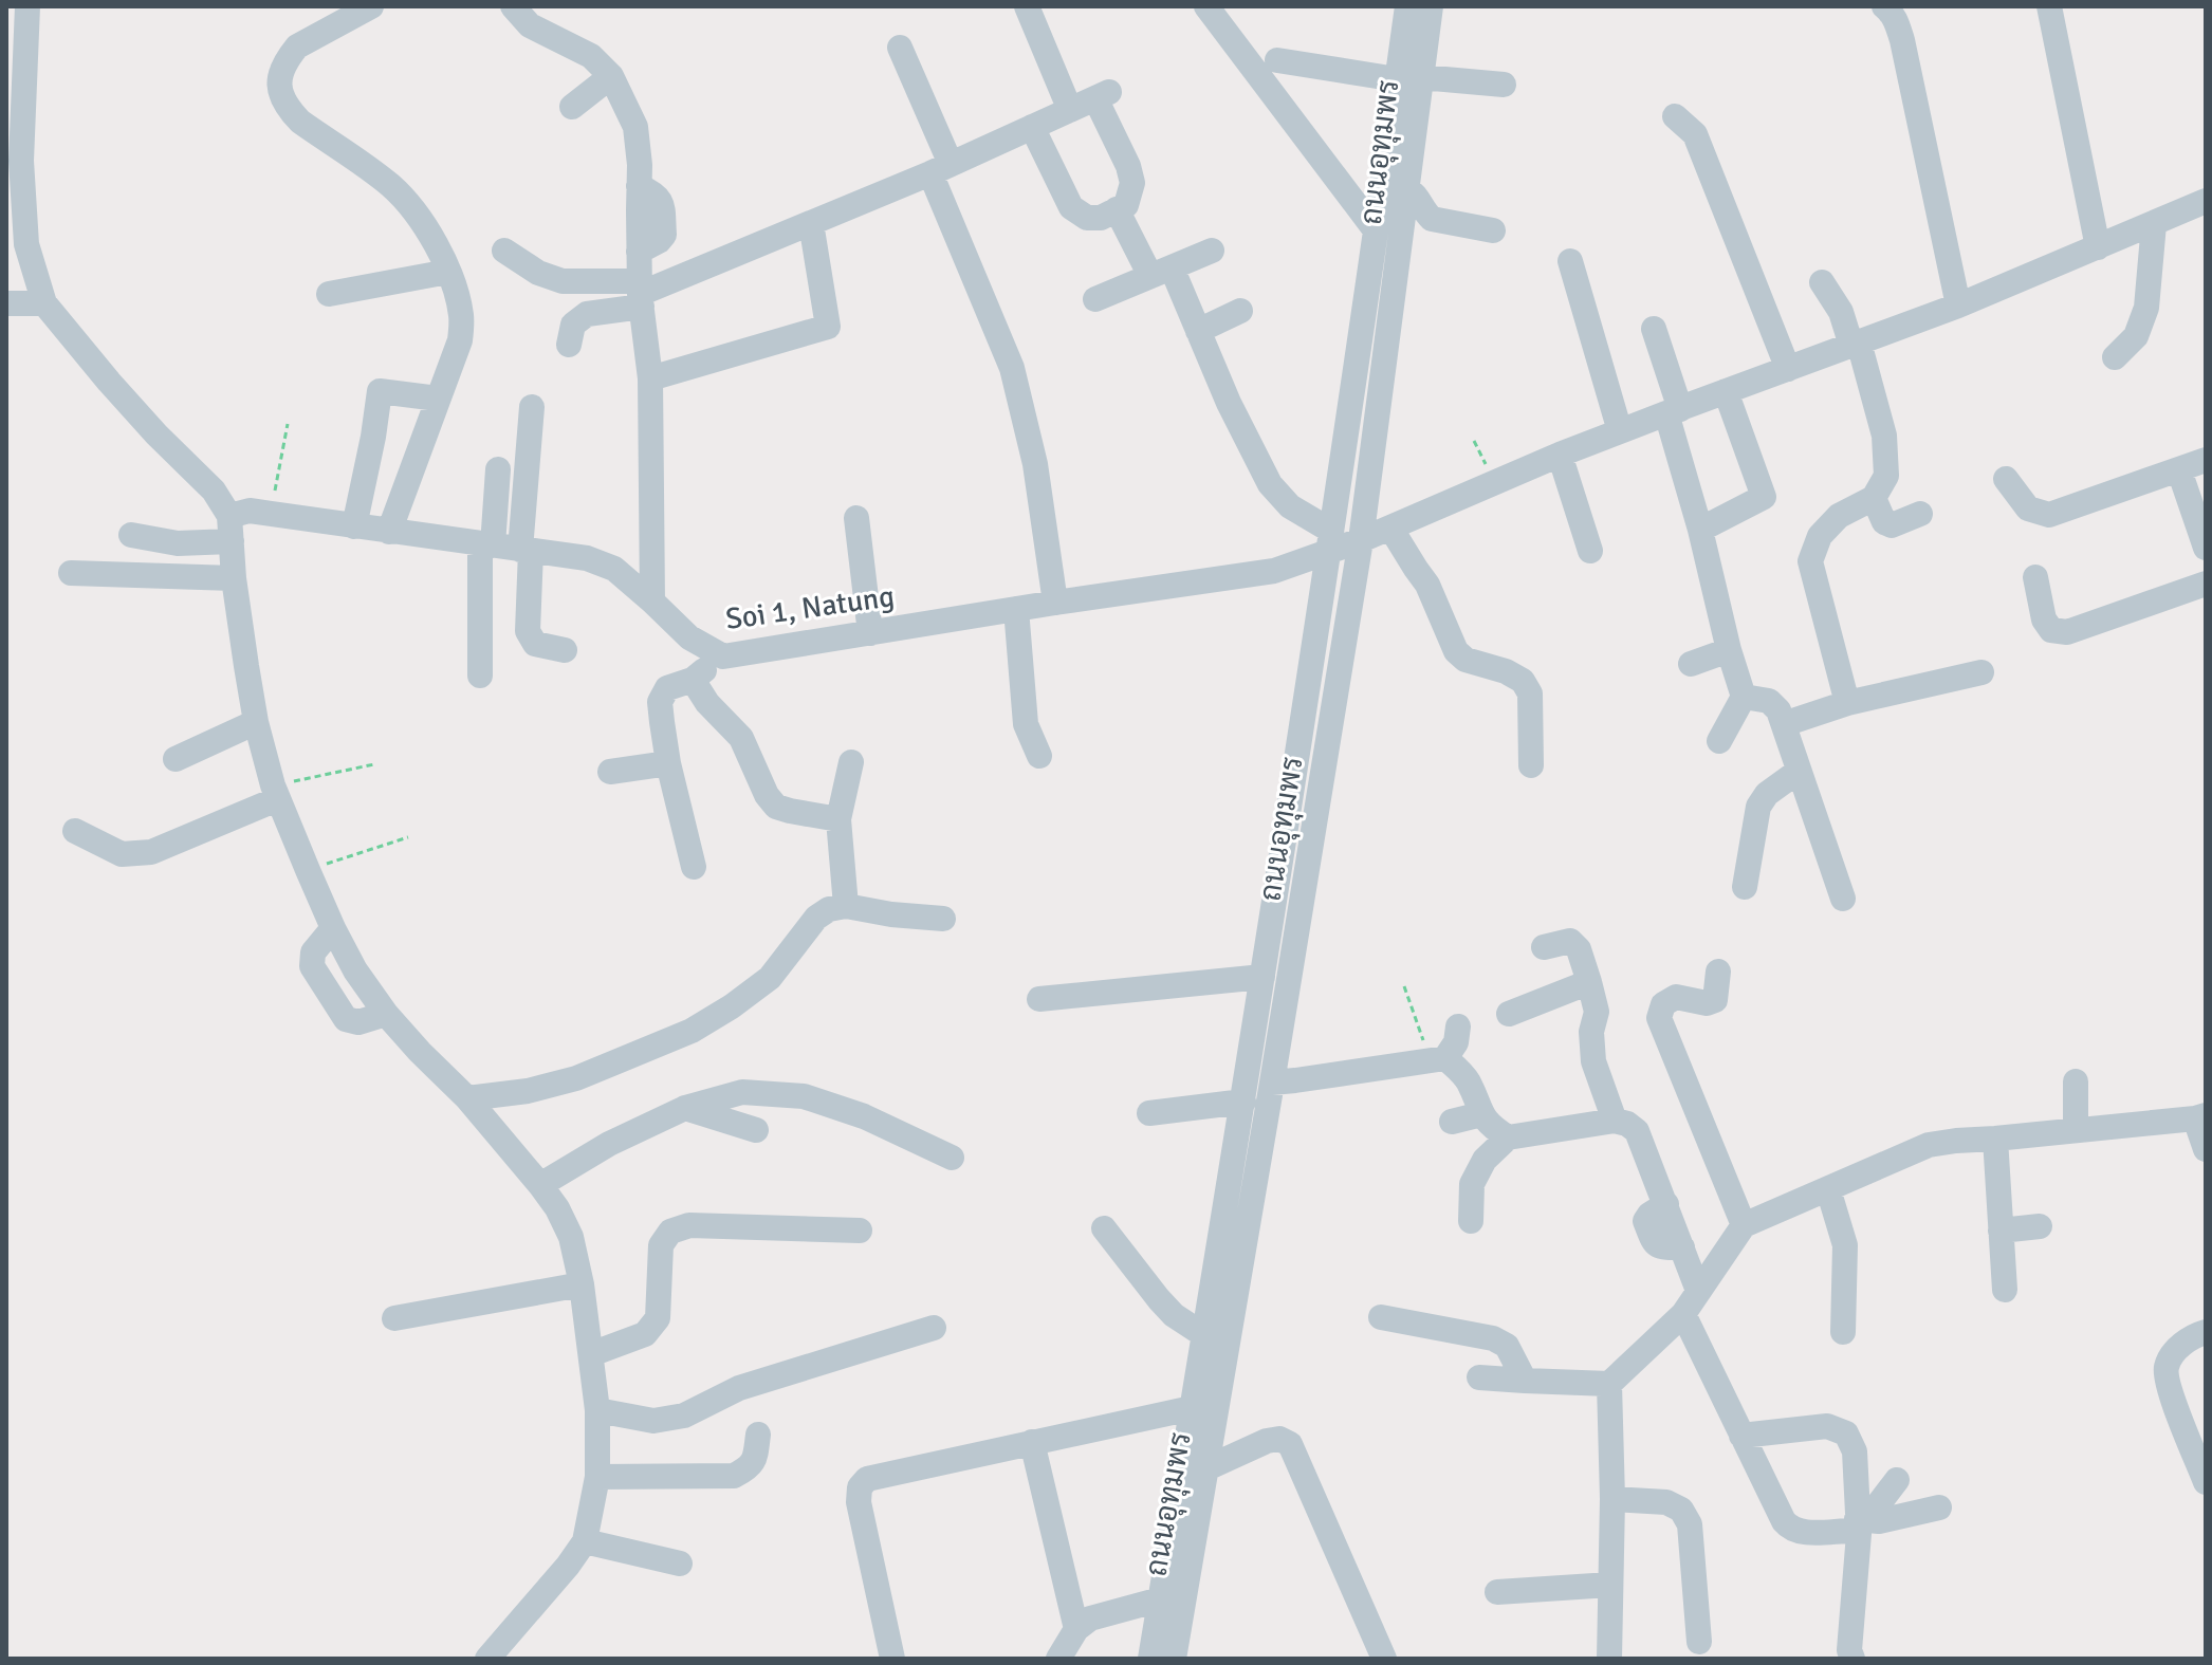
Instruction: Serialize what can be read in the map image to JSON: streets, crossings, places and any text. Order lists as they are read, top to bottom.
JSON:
{
  "streets": {
    "street": ["ถนนอุทุมพร", "Soi 1, Natung"]
  },
  "crossings": [
    ["ถนนอุทุมพร", "Soi 1, Natung"]
  ]
}
